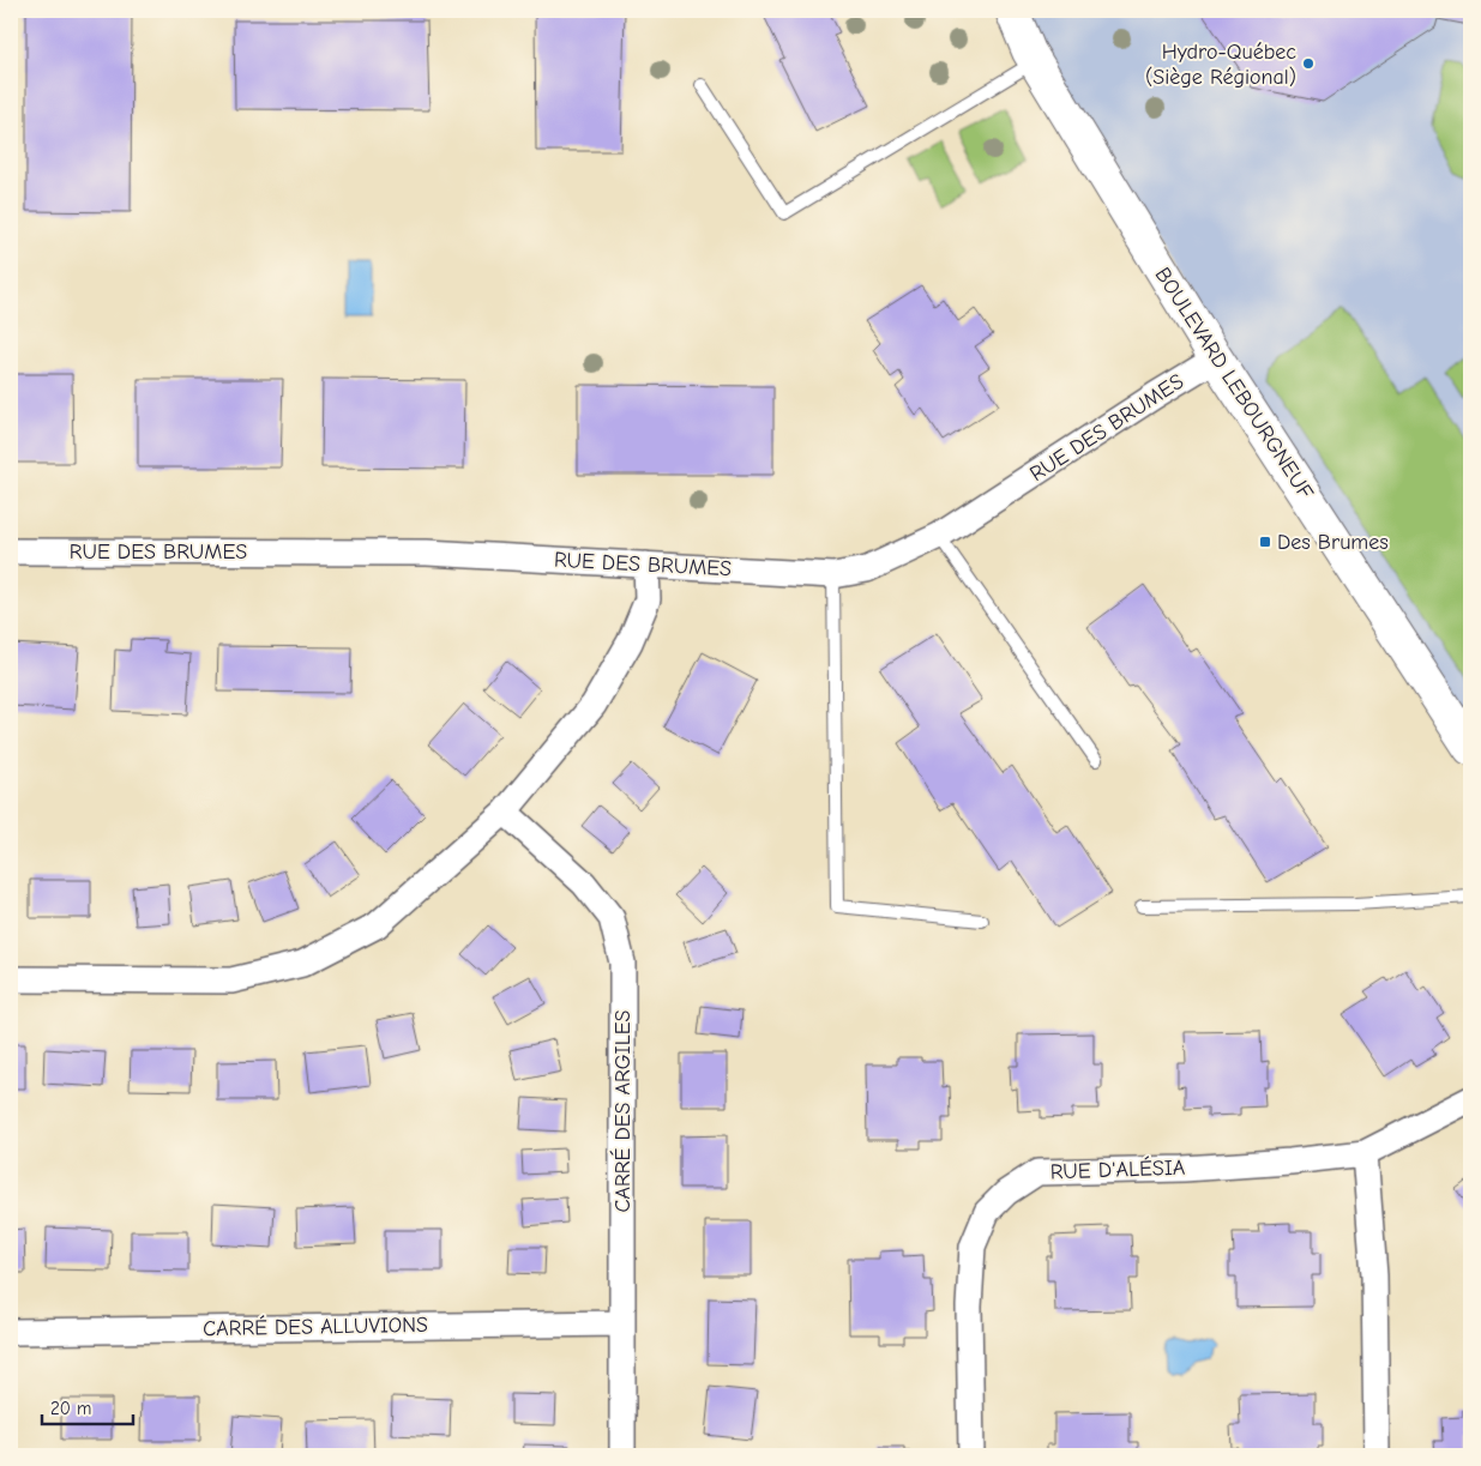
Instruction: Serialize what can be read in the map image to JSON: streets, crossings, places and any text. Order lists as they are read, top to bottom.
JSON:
{
  "streets": {
    "main road": ["BOULEVARD LEBOURGNEUF"],
    "street": [
      "RUE DES BRUMES",
      "CARRÉ DES ARGILES",
      "RUE D'ALÉSIA",
      "CARRÉ DES ALLUVIONS"
    ]
  },
  "crossings": [
    ["BOULEVARD LEBOURGNEUF", "RUE DES BRUMES"],
    ["CARRÉ DES ARGILES", "CARRÉ DES ALLUVIONS"]
  ],
  "places": {
    "other": ["Hydro-Québec (Siège Régional)"],
    "transit": ["Des Brumes"]
  },
  "scale_bar": "20 m"
}
